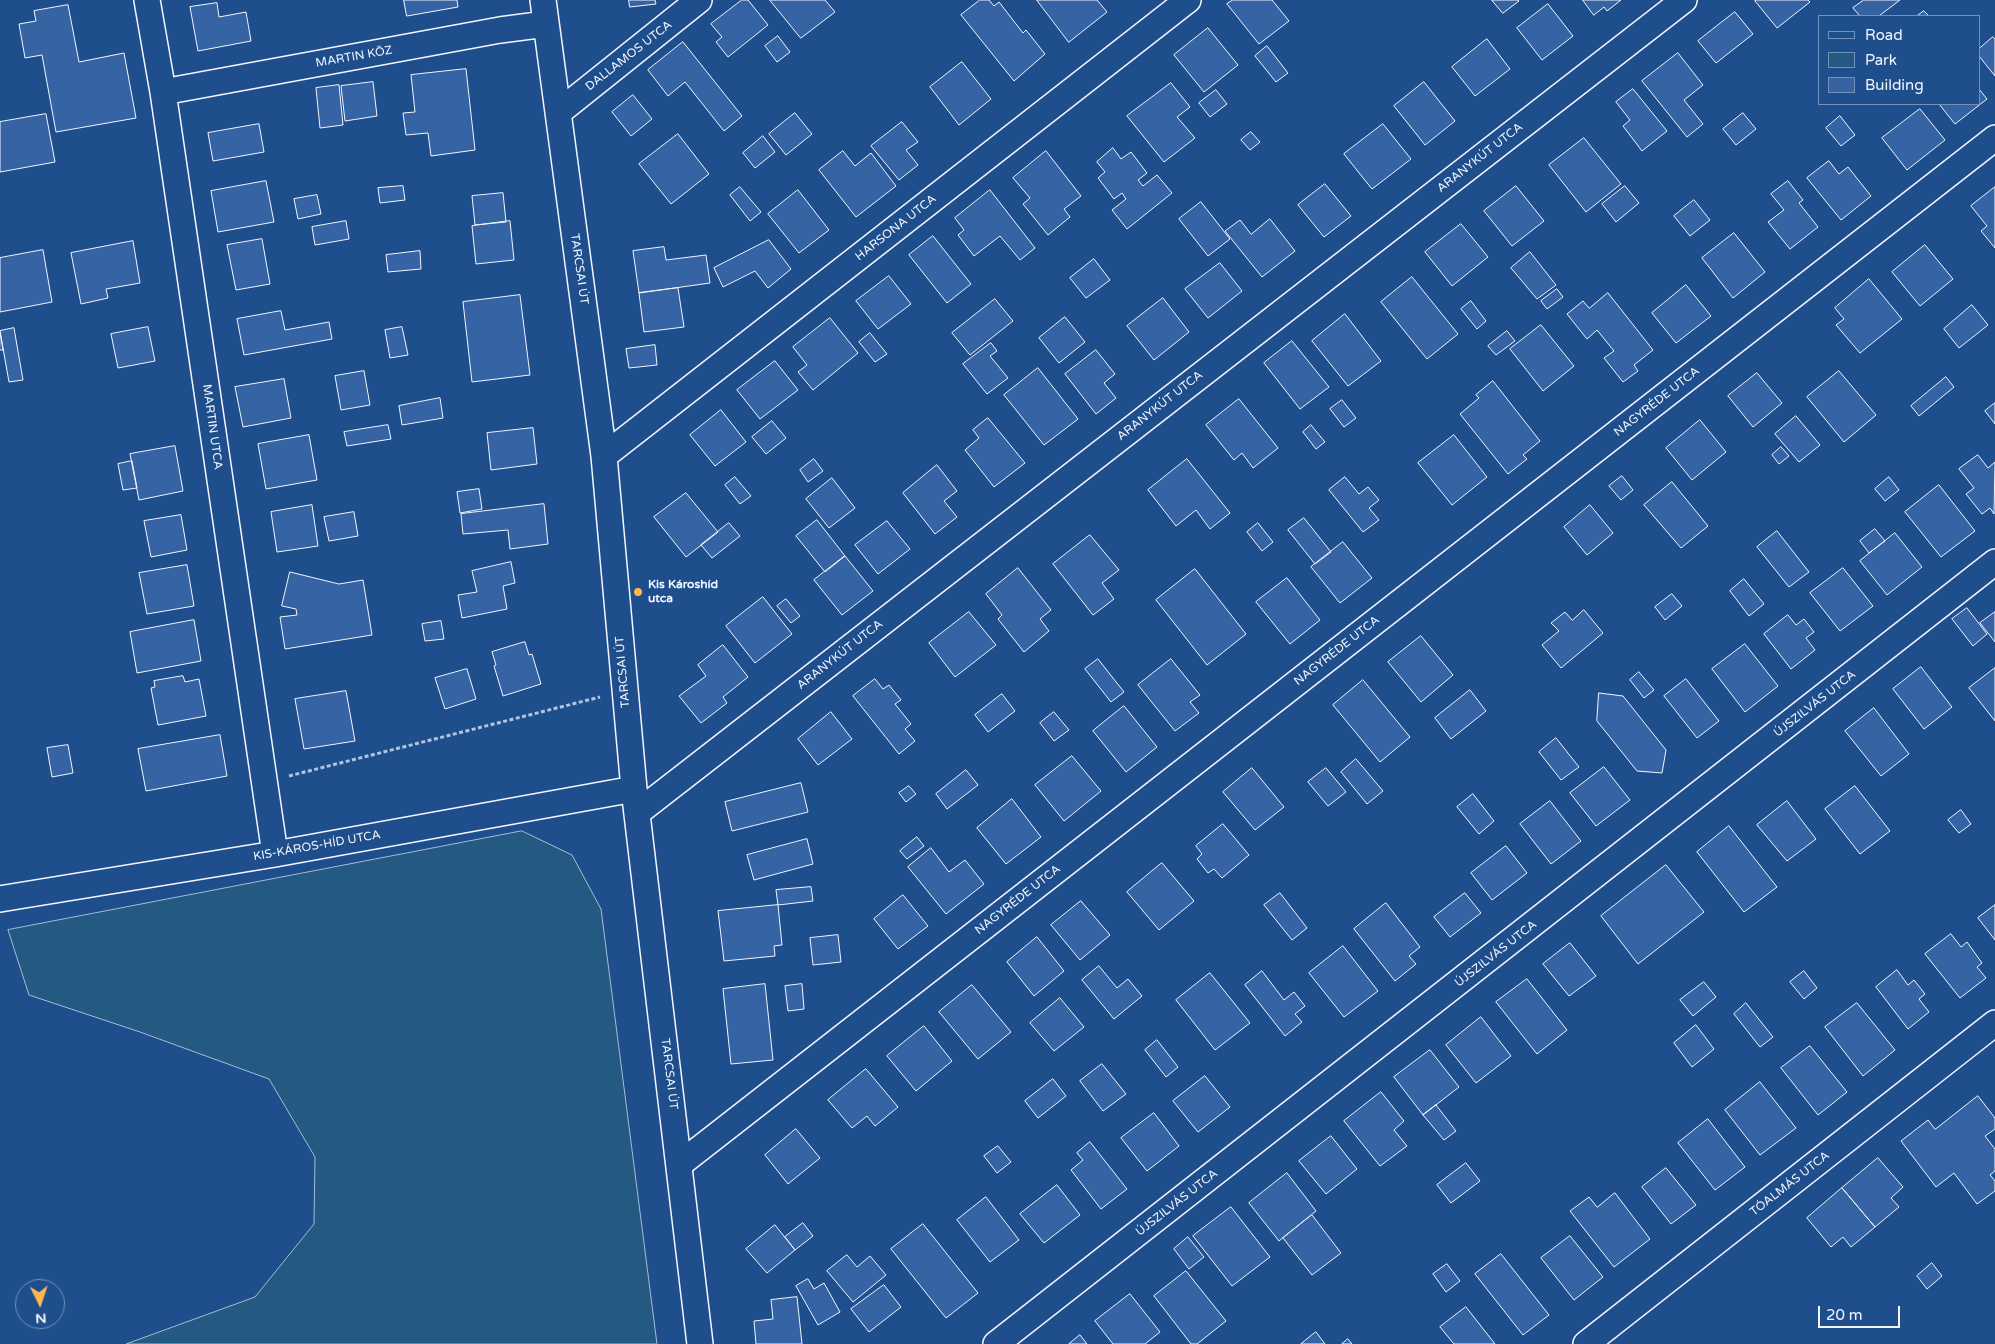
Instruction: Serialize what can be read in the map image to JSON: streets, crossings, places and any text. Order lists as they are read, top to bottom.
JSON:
{
  "streets": {
    "street": [
      "DALLAMOS UTCA",
      "MARTIN KÖZ",
      "ARANYKÚT UTCA",
      "HARSONA UTCA",
      "TARCSAI ÚT",
      "NAGYRÉDE UTCA",
      "MARTIN UTCA",
      "ÚJSZILVÁS UTCA",
      "KIS-KÁROS-HÍD UTCA",
      "TÓALMÁS UTCA"
    ]
  },
  "crossings": [
    ["DALLAMOS UTCA", "TARCSAI ÚT"],
    ["MARTIN KÖZ", "TARCSAI ÚT"],
    ["MARTIN KÖZ", "MARTIN UTCA"],
    ["ARANYKÚT UTCA", "TARCSAI ÚT"],
    ["ARANYKÚT UTCA", "KIS-KÁROS-HÍD UTCA"],
    ["HARSONA UTCA", "TARCSAI ÚT"],
    ["TARCSAI ÚT", "NAGYRÉDE UTCA"],
    ["TARCSAI ÚT", "KIS-KÁROS-HÍD UTCA"],
    ["MARTIN UTCA", "KIS-KÁROS-HÍD UTCA"]
  ],
  "places": ["Kis Károshíd utca"],
  "legend": ["Road", "Park", "Building"],
  "scale_bar": "20 m",
  "north": "bottom"
}
